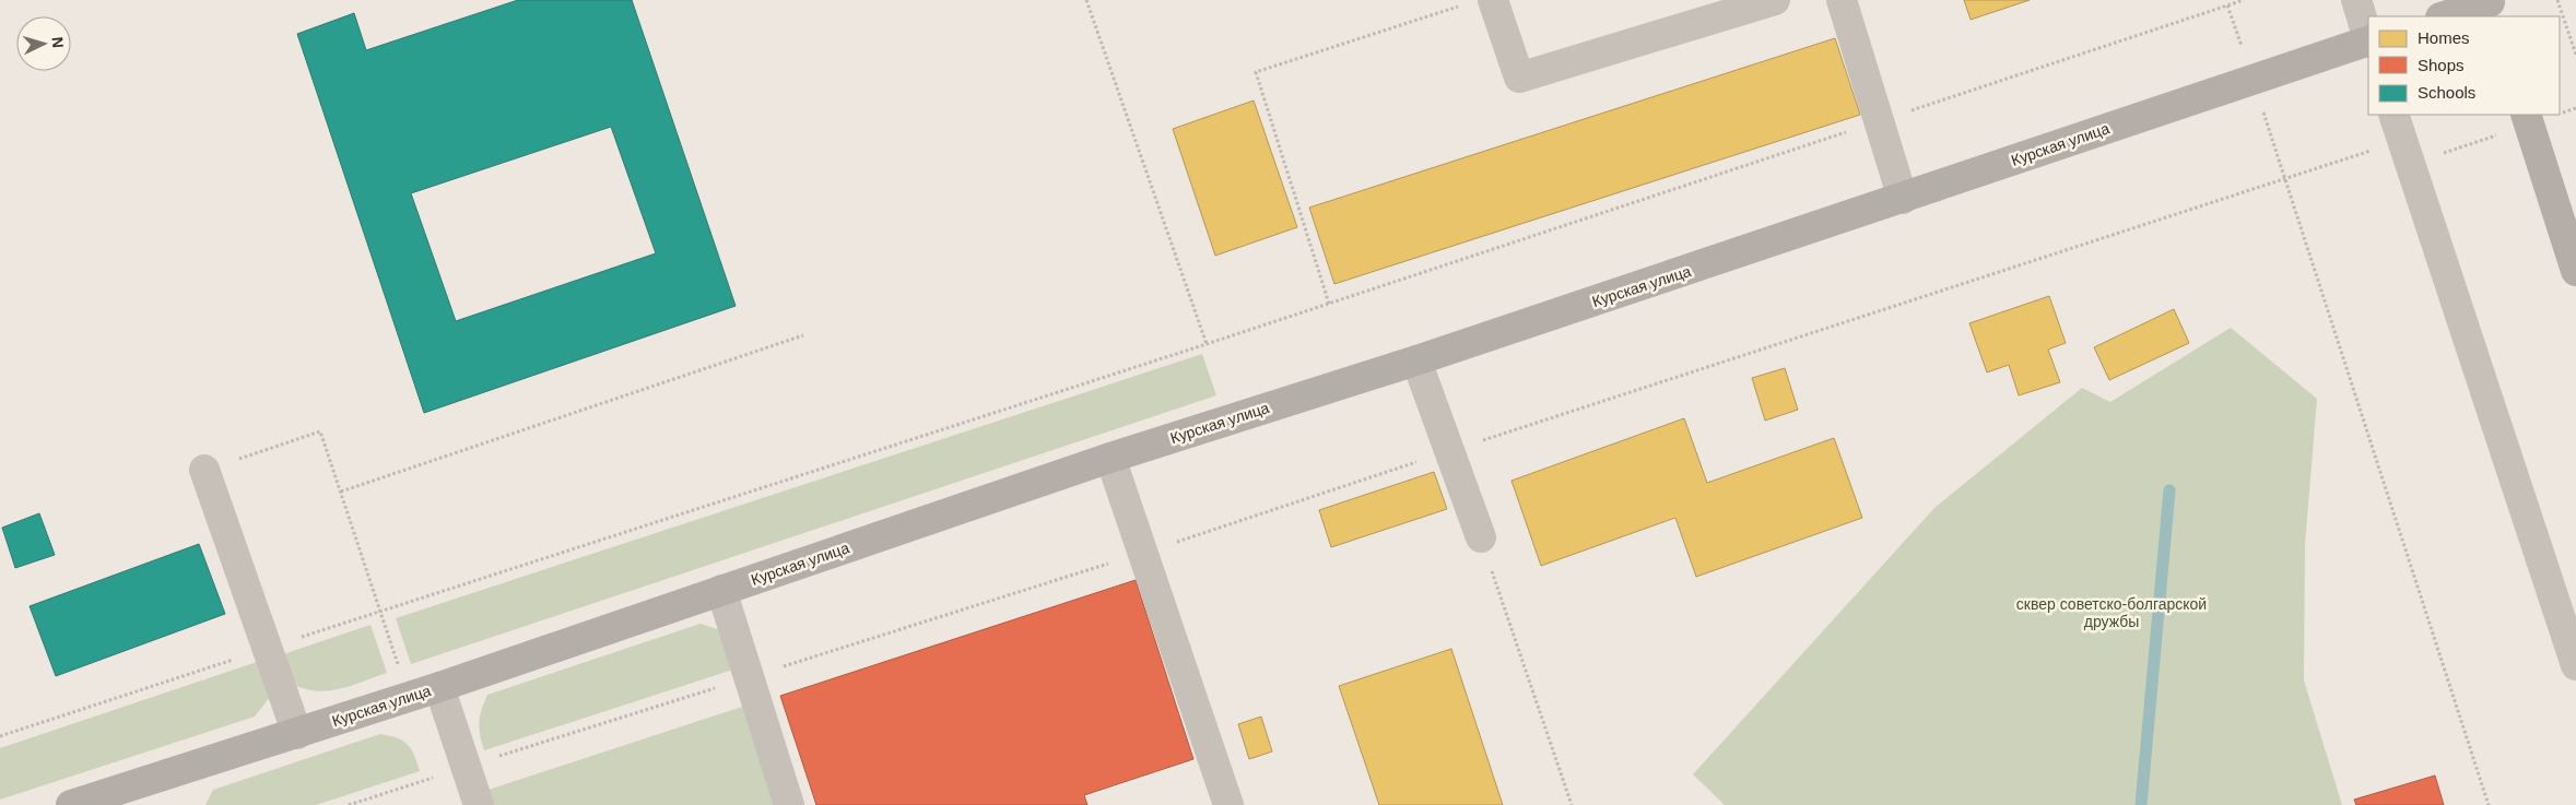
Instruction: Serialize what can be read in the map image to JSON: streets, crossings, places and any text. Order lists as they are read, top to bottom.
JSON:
{
  "streets": {
    "main road": ["Курская улица"]
  },
  "parks": ["сквер советско-болгарской дружбы"],
  "legend": ["Homes", "Shops", "Schools"],
  "north": "right"
}
